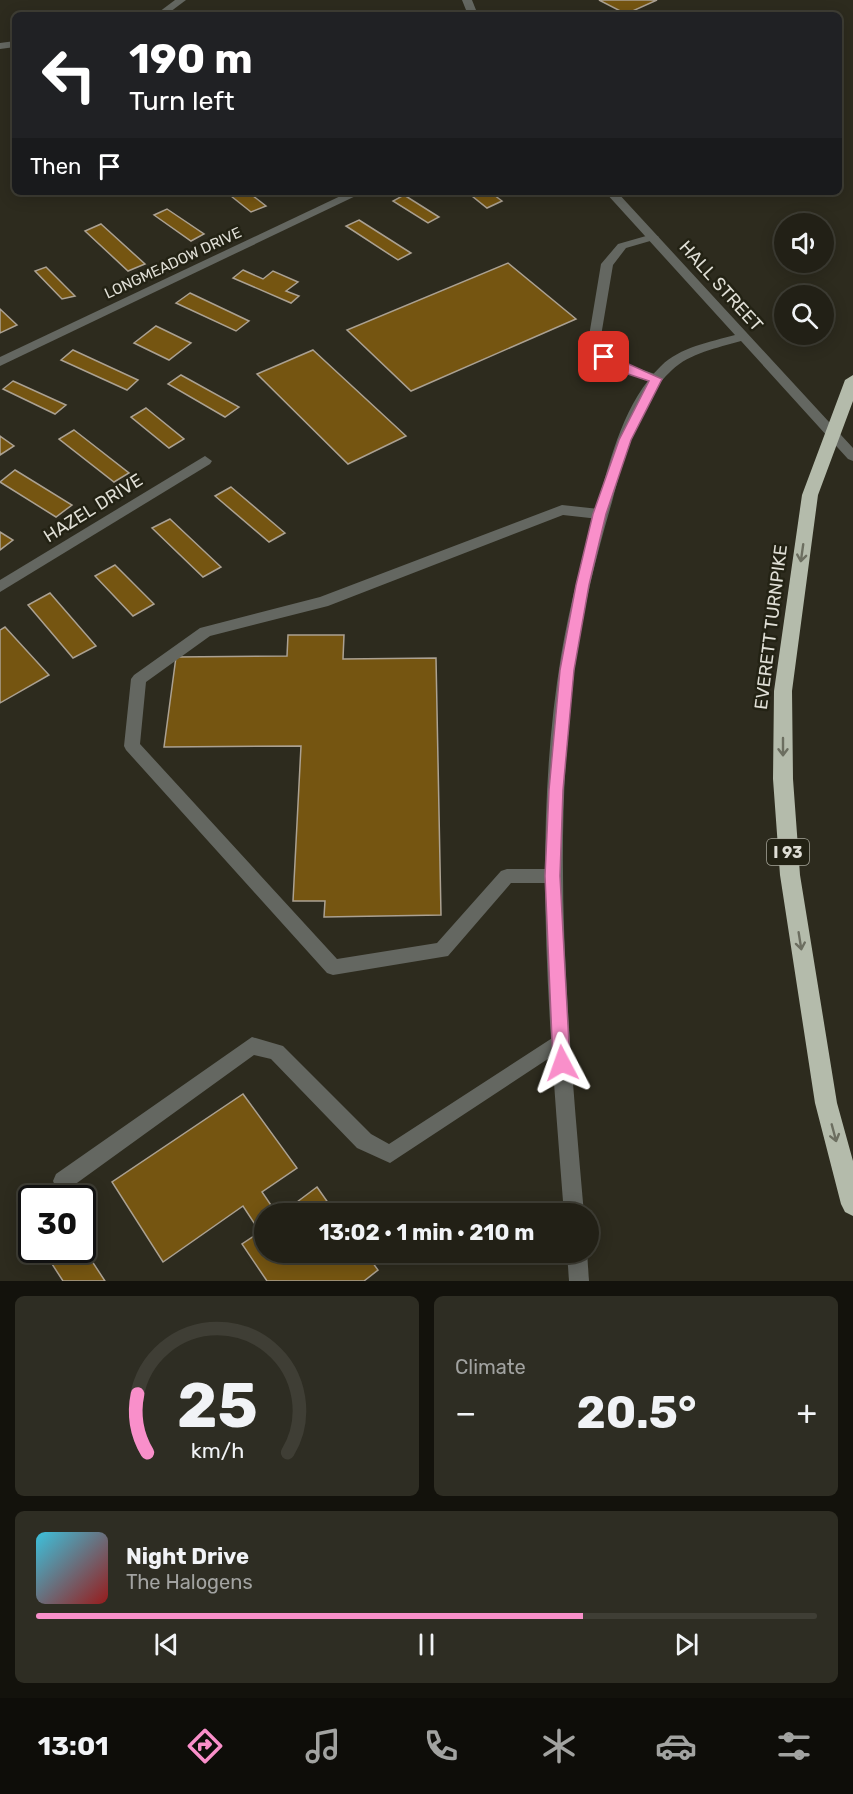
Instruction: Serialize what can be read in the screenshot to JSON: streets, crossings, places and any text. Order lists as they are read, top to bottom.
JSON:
{
  "streets": {
    "highway": ["EVERETT TURNPIKE", "I 93"],
    "street": ["LONGMEADOW DRIVE", "HALL STREET", "HAZEL DRIVE"]
  },
  "one_way": ["EVERETT TURNPIKE"],
  "page": {
    "turn": ["190 m", "Turn left"],
    "then": "Then",
    "limit": "30",
    "trip": "13:02 · 1 min · 210 m",
    "tile": "Climate",
    "heat": ["−", "20.5°", "+"],
    "song": ["Night Drive", "The Halogens"],
    "tabs": "13:01",
    "gauge": ["25", "km/h"]
  }
}
